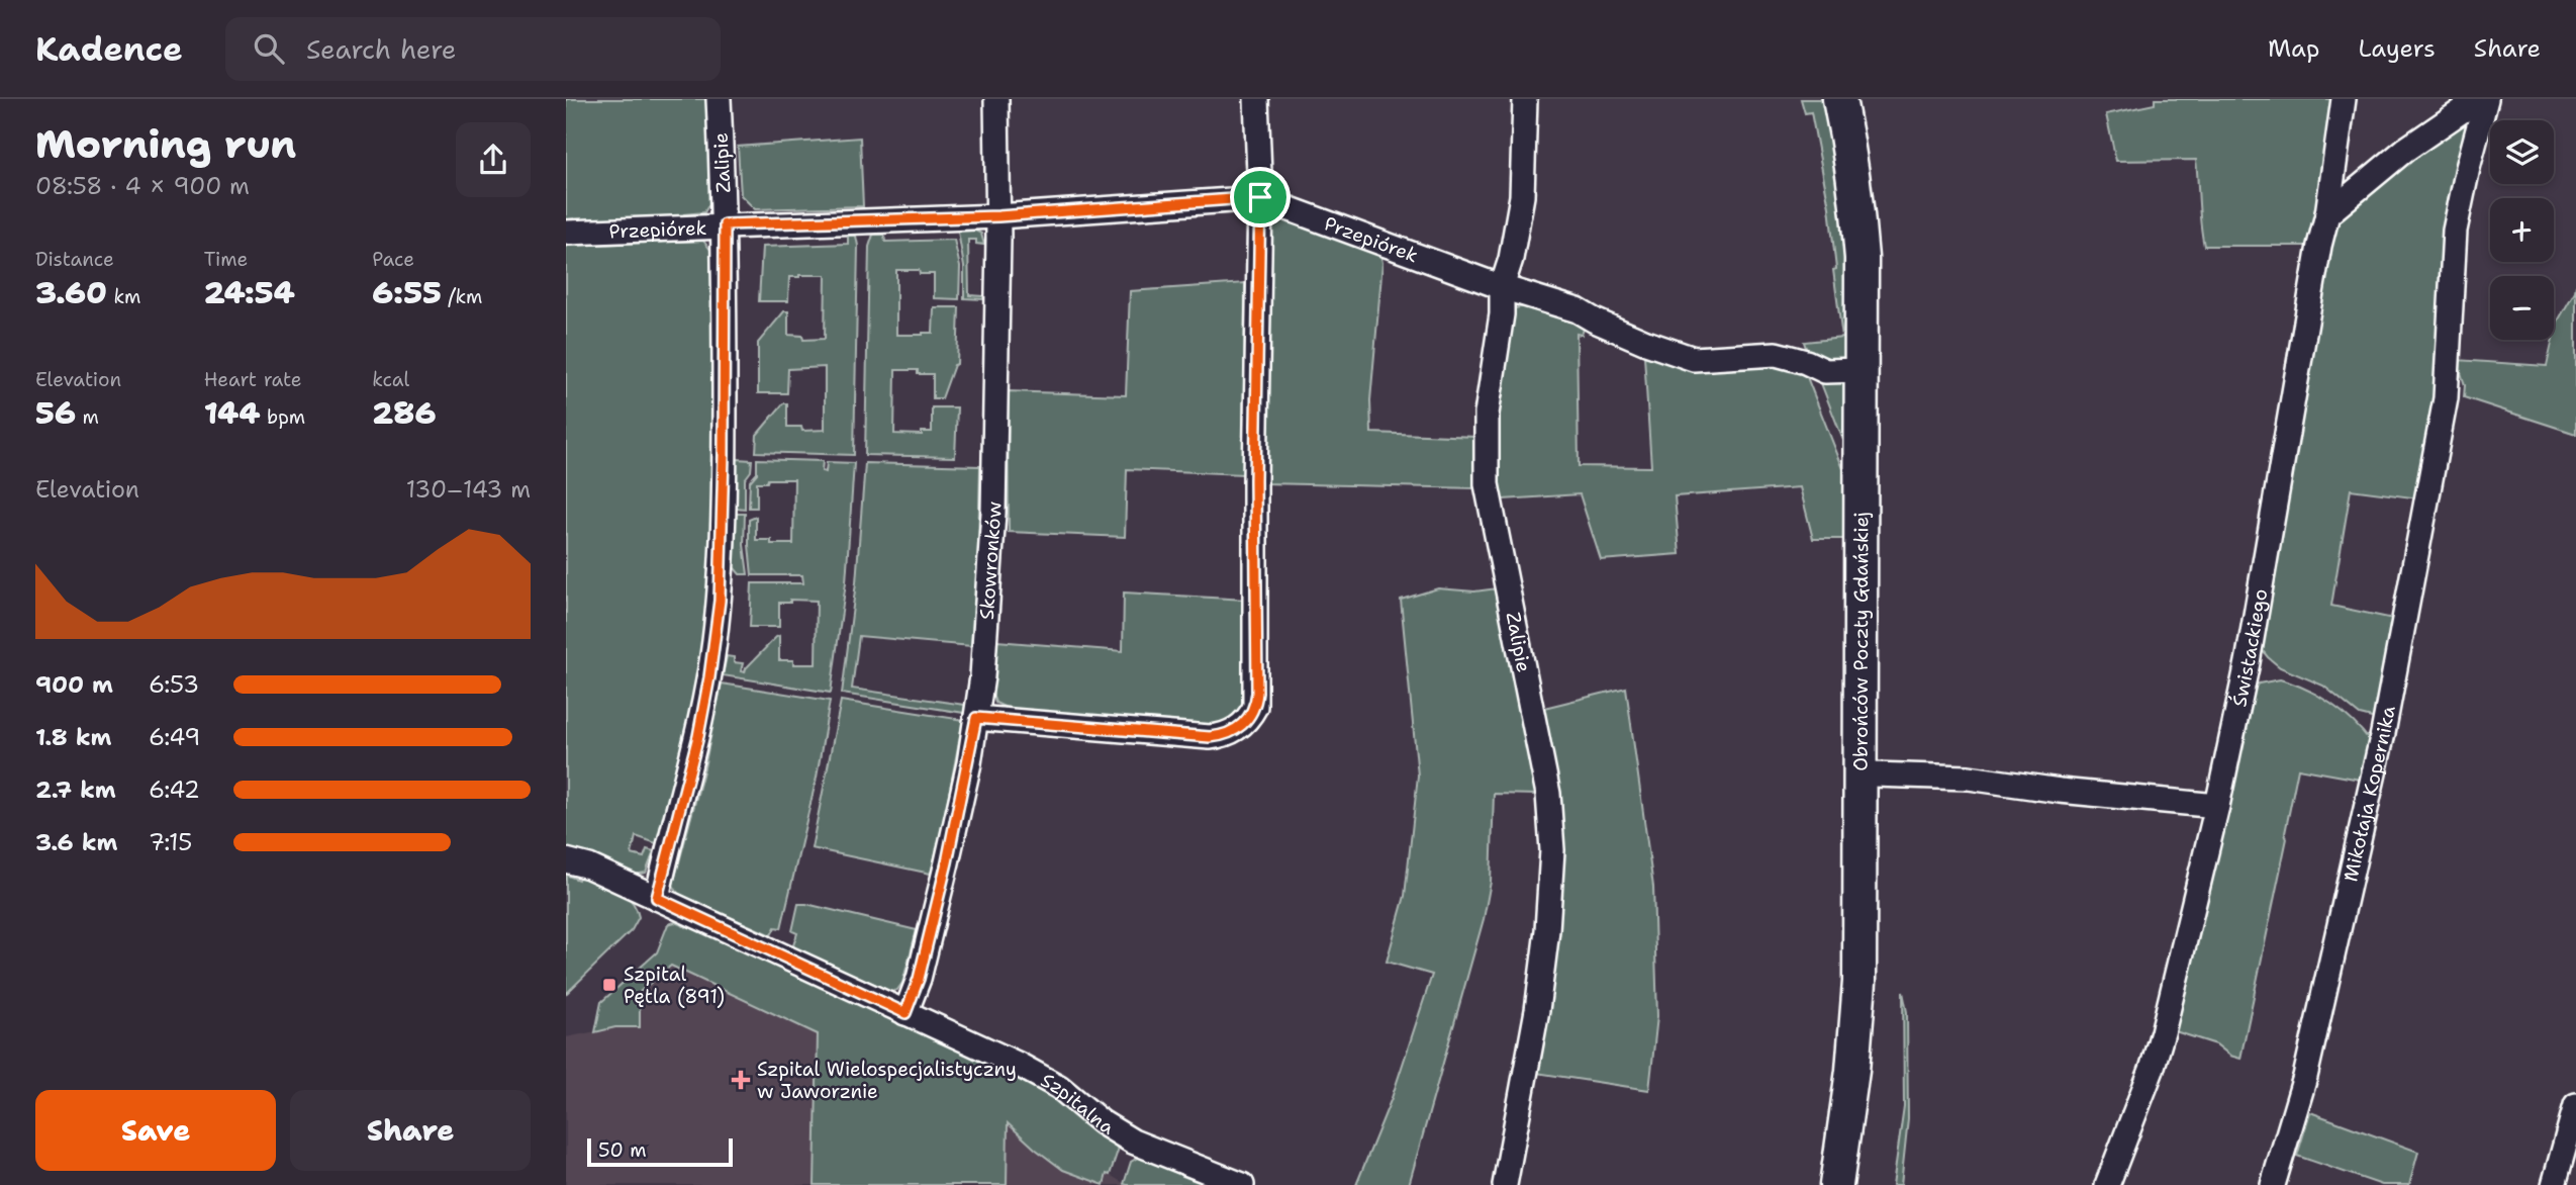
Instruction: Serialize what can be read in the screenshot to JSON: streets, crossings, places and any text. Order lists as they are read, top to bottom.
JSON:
{
  "streets": {
    "street": [
      "Zalipie",
      "Przepiórek",
      "Skowronków",
      "Obrońców Poczty Gdańskiej",
      "Świstackiego",
      "Mikołaja Kopernika",
      "Szpitalna"
    ]
  },
  "crossings": [
    ["Zalipie", "Przepiórek"],
    ["Zalipie", "Szpitalna"],
    ["Przepiórek", "Skowronków"],
    ["Przepiórek", "Obrońców Poczty Gdańskiej"],
    ["Skowronków", "Szpitalna"]
  ],
  "places": {
    "transit": ["Szpital Pętla (891)"],
    "health": ["Szpital Wielospecjalistyczny w Jaworznie"]
  },
  "scale_bar": "50 m",
  "page": {
    "header": "Kadence",
    "search": "Search here",
    "nav": ["Map", "Layers", "Share"],
    "heading": ["Morning run", "08:58 · 4 × 900 m"],
    "map_buttons": ["+", "−"],
    "stats": [
      ["Distance", "3.60 km"],
      ["Time", "24:54"],
      ["Pace", "6:55 /km"],
      ["Elevation", "56 m"],
      ["Heart rate", "144 bpm"],
      ["kcal", "286"]
    ],
    "chart": ["Elevation", "130–143 m"],
    "list": [
      {
        "name": "900 m",
        "note": "6:53"
      },
      {
        "name": "1.8 km",
        "note": "6:49"
      },
      {
        "name": "2.7 km",
        "note": "6:42"
      },
      {
        "name": "3.6 km",
        "note": "7:15"
      }
    ],
    "buttons": ["Save", "Share"],
    "scale": "50 m"
  }
}
